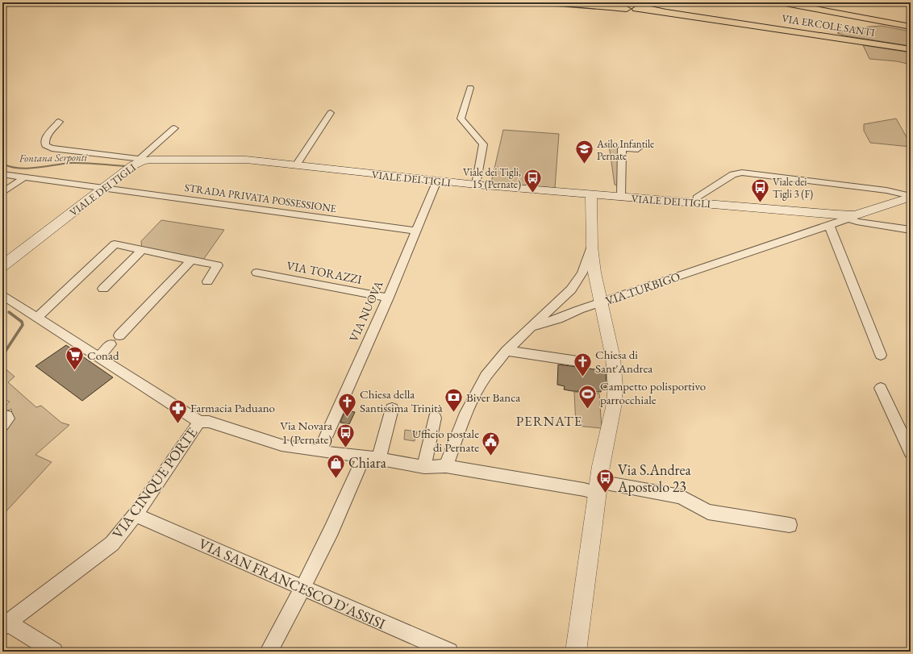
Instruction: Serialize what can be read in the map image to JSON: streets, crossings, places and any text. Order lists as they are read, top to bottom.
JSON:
{
  "streets": {
    "main road": ["VIA ERCOLE SANTI", "VIALE DEI TIGLI", "VIA TURBIGO"],
    "street": [
      "STRADA PRIVATA POSSESSIONE",
      "VIA TORAZZI",
      "VIA NUOVA",
      "VIA CINQUE PORTE",
      "VIA SAN FRANCESCO D'ASSISI"
    ]
  },
  "crossings": [
    ["VIALE DEI TIGLI", "STRADA PRIVATA POSSESSIONE"],
    ["VIALE DEI TIGLI", "VIA TURBIGO"],
    ["VIALE DEI TIGLI", "VIA NUOVA"],
    ["STRADA PRIVATA POSSESSIONE", "VIA NUOVA"],
    ["VIA TORAZZI", "VIA NUOVA"],
    ["VIA CINQUE PORTE", "VIA SAN FRANCESCO D'ASSISI"]
  ],
  "districts": ["PERNATE"],
  "water": ["Fontana Serponti"],
  "places": {
    "school or university": ["Asilo Infantile Pernate"],
    "bus stop": [
      "Viale dei Tigli, 15 (Pernate)",
      "Viale dei Tigli 3 (F)",
      "Via Novara 1 (Pernate)",
      "Via S.Andrea Apostolo 23"
    ],
    "supermarket": ["Conad"],
    "church": ["Chiesa di Sant'Andrea", "Chiesa della Santissima Trinità"],
    "sports": ["Campetto polisportivo parrocchiale"],
    "bank": ["Biver Banca"],
    "pharmacy": ["Farmacia Paduano"],
    "public building": ["Ufficio postale di Pernate"],
    "shop": ["Chiara"]
  }
}
